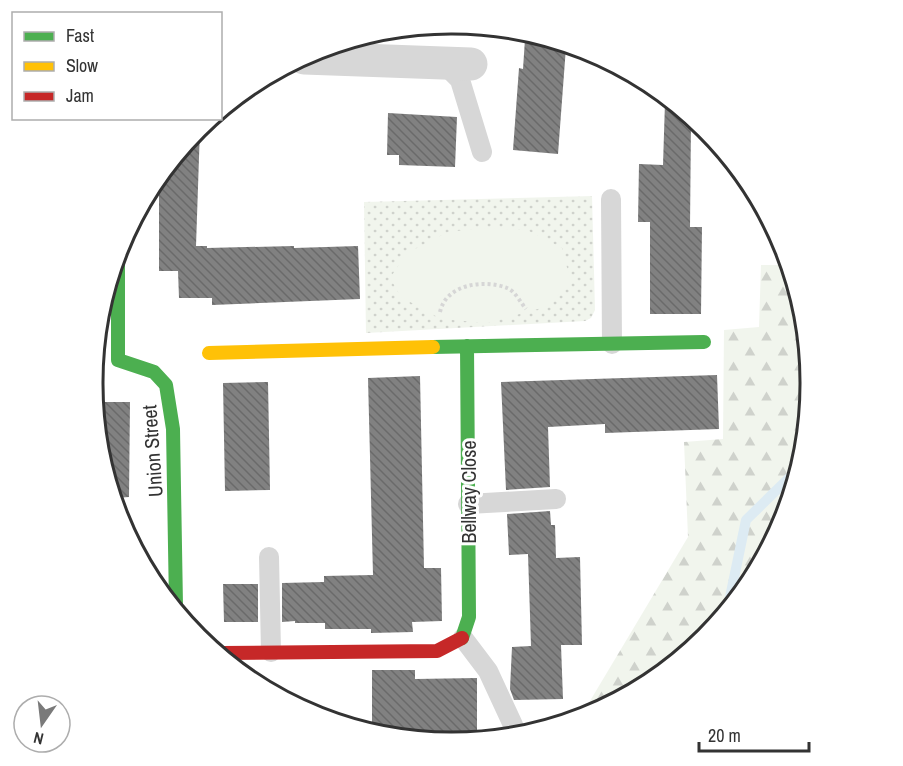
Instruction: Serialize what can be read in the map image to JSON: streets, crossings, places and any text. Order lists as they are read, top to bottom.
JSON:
{
  "streets": {
    "street": ["Union Street", "Bellway Close"]
  },
  "legend": ["Fast", "Slow", "Jam"],
  "scale_bar": "20 m",
  "north": "bottom"
}
